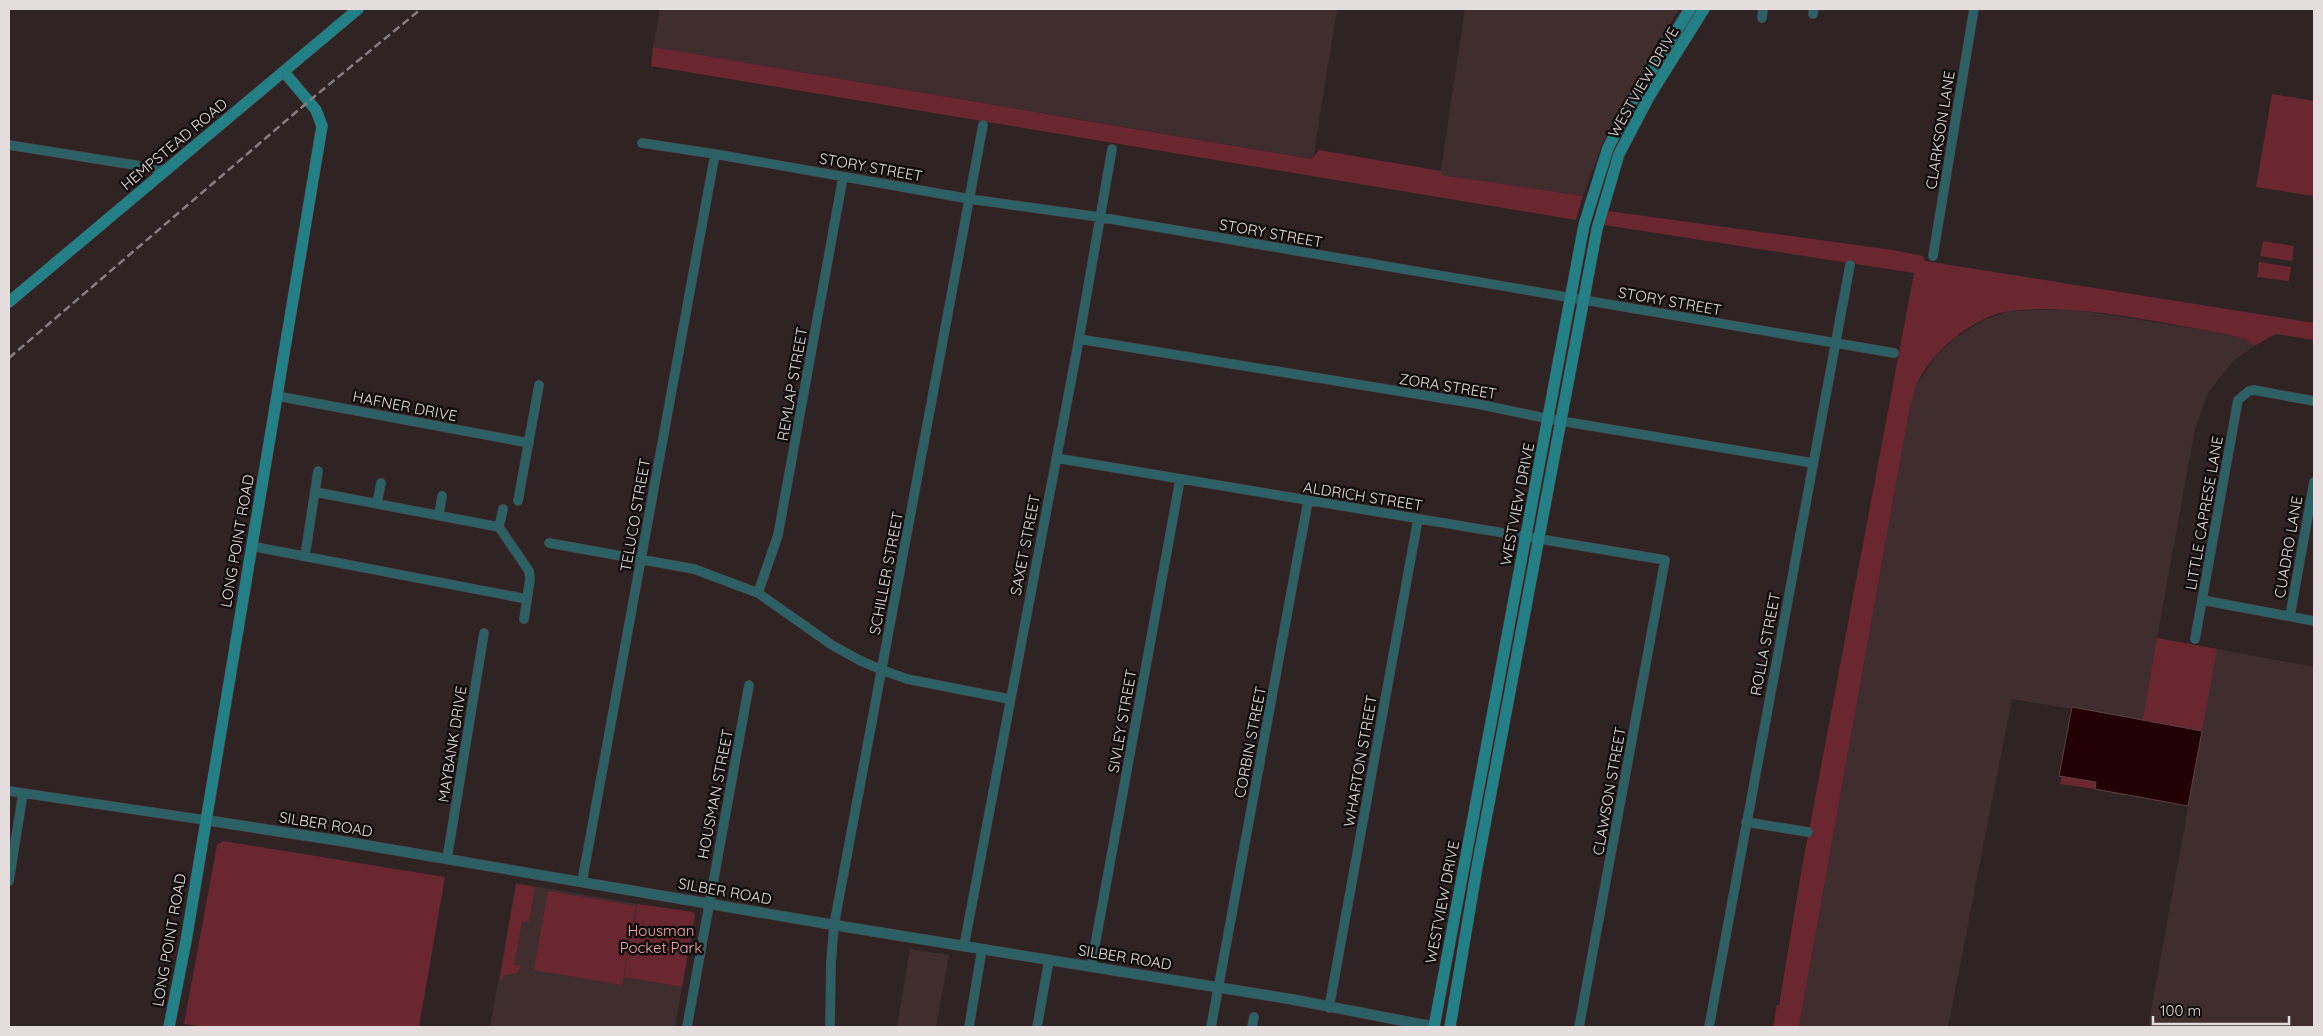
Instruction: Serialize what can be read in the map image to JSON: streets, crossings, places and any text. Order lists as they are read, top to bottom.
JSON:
{
  "streets": {
    "main road": ["WESTVIEW DRIVE", "HEMPSTEAD ROAD", "LONG POINT ROAD"],
    "street": [
      "CLARKSON LANE",
      "STORY STREET",
      "REMLAP STREET",
      "ZORA STREET",
      "HAFNER DRIVE",
      "ALDRICH STREET",
      "LITTLE CAPRESE LANE",
      "TELUCO STREET",
      "SAXET STREET",
      "CUADRO LANE",
      "SCHILLER STREET",
      "ROLLA STREET",
      "SIVLEY STREET",
      "CORBIN STREET",
      "MAYBANK DRIVE",
      "WHARTON STREET",
      "CLAWSON STREET",
      "HOUSMAN STREET",
      "SILBER ROAD"
    ]
  },
  "crossings": [
    ["WESTVIEW DRIVE", "STORY STREET"],
    ["WESTVIEW DRIVE", "ZORA STREET"],
    ["WESTVIEW DRIVE", "ALDRICH STREET"],
    ["WESTVIEW DRIVE", "SILBER ROAD"],
    ["HEMPSTEAD ROAD", "LONG POINT ROAD"],
    ["STORY STREET", "REMLAP STREET"],
    ["STORY STREET", "TELUCO STREET"],
    ["STORY STREET", "SAXET STREET"],
    ["STORY STREET", "SCHILLER STREET"],
    ["STORY STREET", "ROLLA STREET"],
    ["ZORA STREET", "SAXET STREET"],
    ["ZORA STREET", "ROLLA STREET"],
    ["HAFNER DRIVE", "LONG POINT ROAD"],
    ["ALDRICH STREET", "SAXET STREET"],
    ["ALDRICH STREET", "SIVLEY STREET"],
    ["ALDRICH STREET", "CORBIN STREET"],
    ["ALDRICH STREET", "WHARTON STREET"],
    ["ALDRICH STREET", "CLAWSON STREET"],
    ["TELUCO STREET", "SILBER ROAD"],
    ["LONG POINT ROAD", "SILBER ROAD"],
    ["SAXET STREET", "SILBER ROAD"],
    ["SCHILLER STREET", "SILBER ROAD"],
    ["SIVLEY STREET", "SILBER ROAD"],
    ["CORBIN STREET", "SILBER ROAD"],
    ["MAYBANK DRIVE", "SILBER ROAD"],
    ["WHARTON STREET", "SILBER ROAD"],
    ["HOUSMAN STREET", "SILBER ROAD"]
  ],
  "parks": ["Housman Pocket Park"],
  "scale_bar": "100 m"
}
